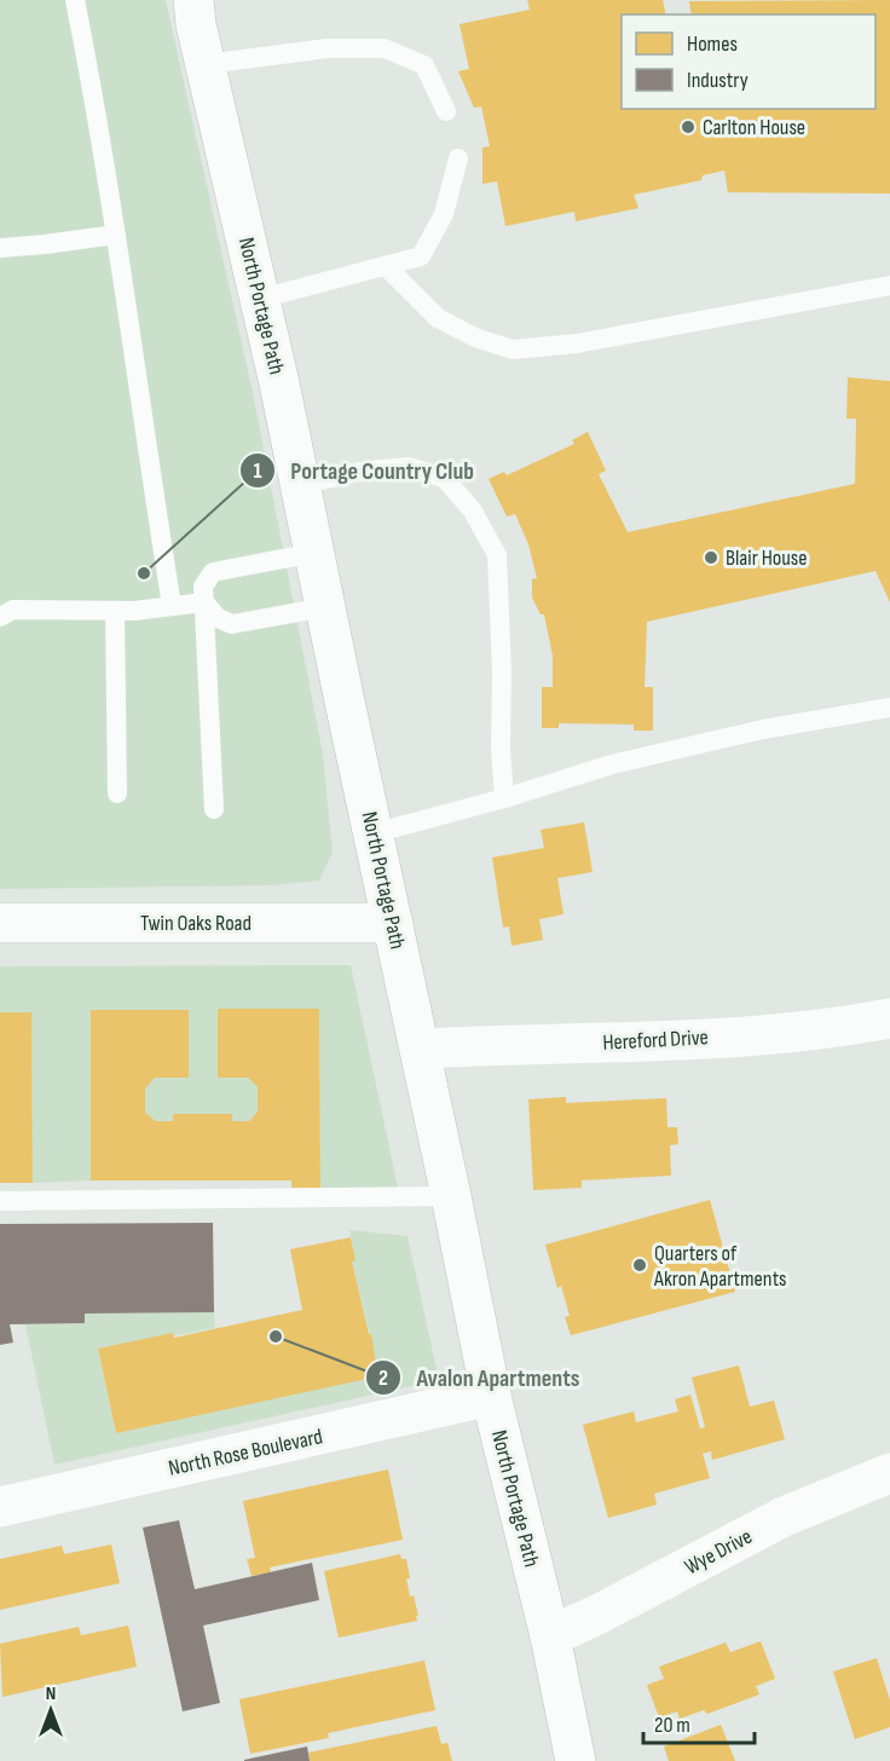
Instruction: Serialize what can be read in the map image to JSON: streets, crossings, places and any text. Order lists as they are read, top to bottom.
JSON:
{
  "streets": {
    "main road": [
      "North Portage Path",
      "Twin Oaks Road",
      "Hereford Drive",
      "North Rose Boulevard",
      "Wye Drive"
    ]
  },
  "crossings": [
    ["North Portage Path", "Twin Oaks Road"],
    ["North Portage Path", "Hereford Drive"],
    ["North Portage Path", "North Rose Boulevard"],
    ["North Portage Path", "Wye Drive"]
  ],
  "places": [
    "Carlton House",
    "Blair House",
    "Portage Country Club",
    "Quarters of Akron Apartments",
    "Avalon Apartments"
  ],
  "legend": ["Homes", "Industry"],
  "scale_bar": "20 m",
  "north": "top"
}
